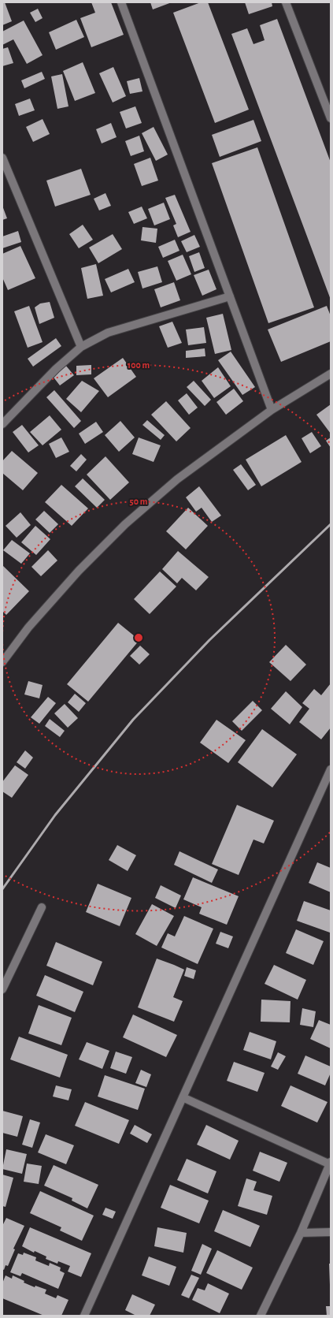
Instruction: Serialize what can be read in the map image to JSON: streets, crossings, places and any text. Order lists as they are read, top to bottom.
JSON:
{
  "rings": ["100 m", "50 m"]
}
